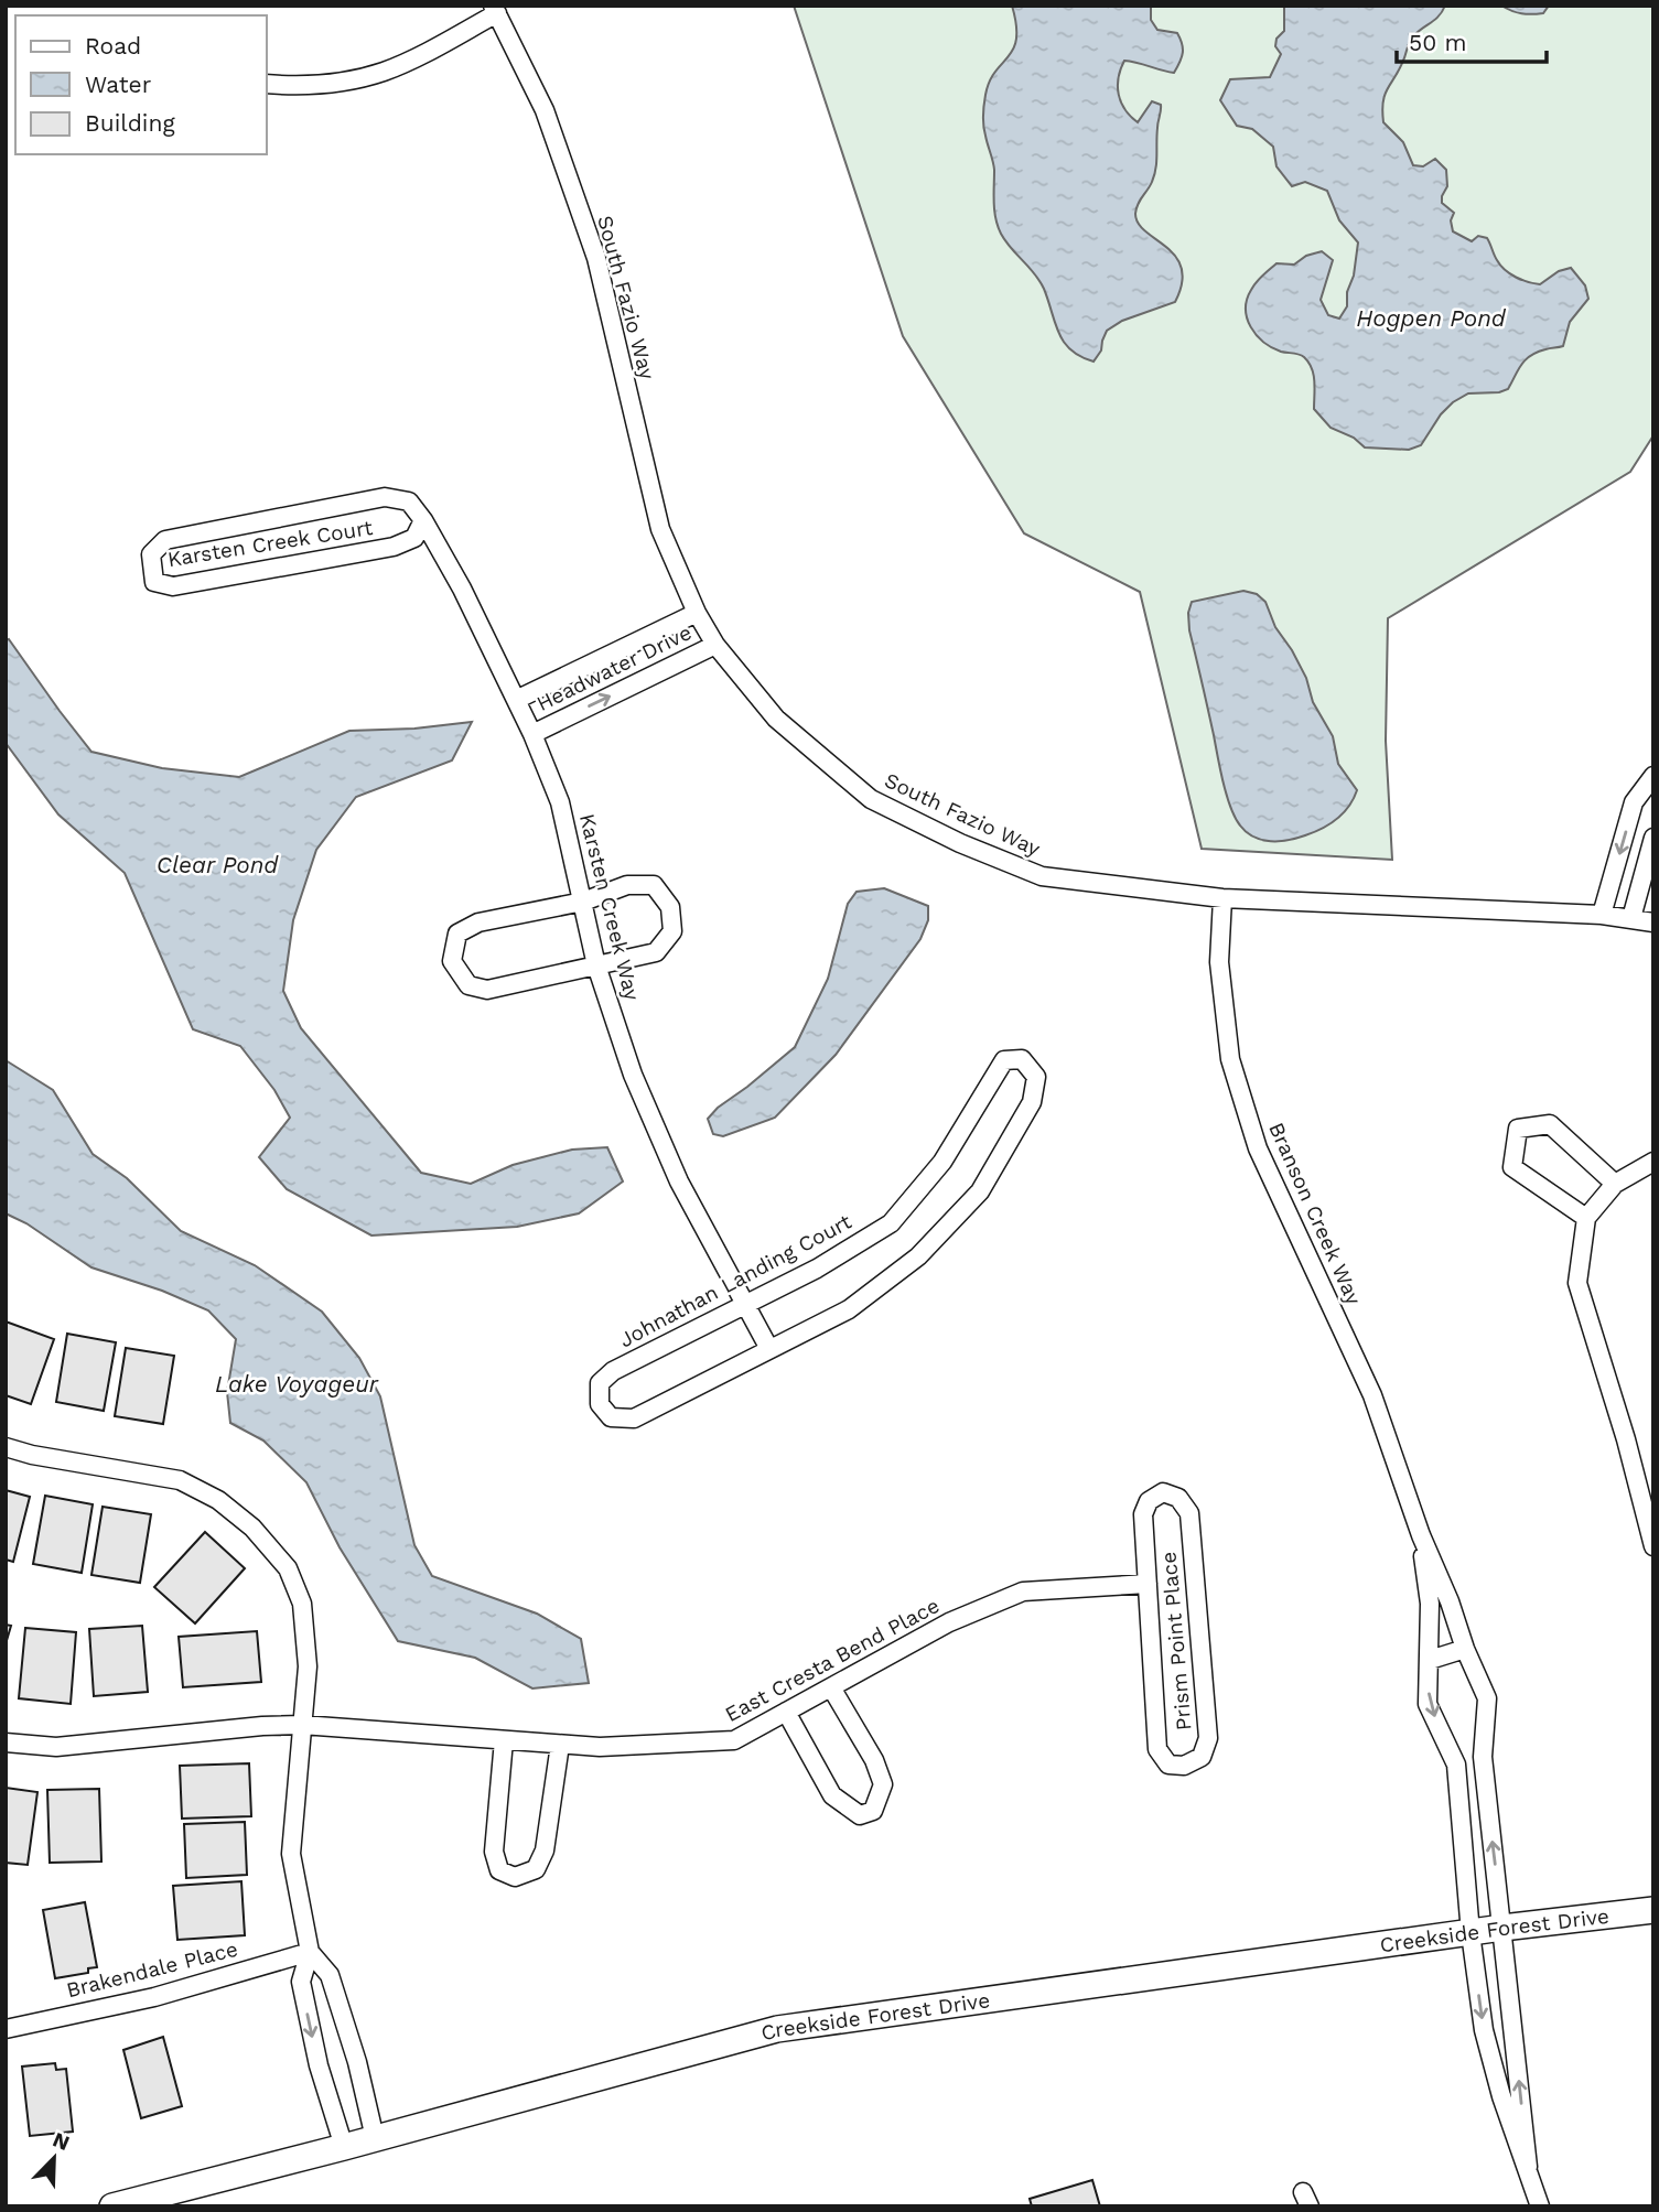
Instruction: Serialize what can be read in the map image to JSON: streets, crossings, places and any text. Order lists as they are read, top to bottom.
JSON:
{
  "streets": {
    "main road": ["Creekside Forest Drive"],
    "street": [
      "South Fazio Way",
      "Karsten Creek Court",
      "Headwater Drive",
      "Karsten Creek Way",
      "Branson Creek Way",
      "Johnathan Landing Court",
      "Prism Point Place",
      "East Cresta Bend Place",
      "Brakendale Place"
    ]
  },
  "crossings": [
    ["South Fazio Way", "Headwater Drive"],
    ["South Fazio Way", "Branson Creek Way"],
    ["Karsten Creek Court", "Karsten Creek Way"],
    ["Headwater Drive", "Karsten Creek Way"],
    ["Karsten Creek Way", "Johnathan Landing Court"],
    ["Branson Creek Way", "Creekside Forest Drive"],
    ["Prism Point Place", "East Cresta Bend Place"]
  ],
  "water": ["Hogpen Pond", "Clear Pond", "Lake Voyageur"],
  "legend": ["Road", "Water", "Building"],
  "scale_bar": "50 m",
  "north": "top right"
}
